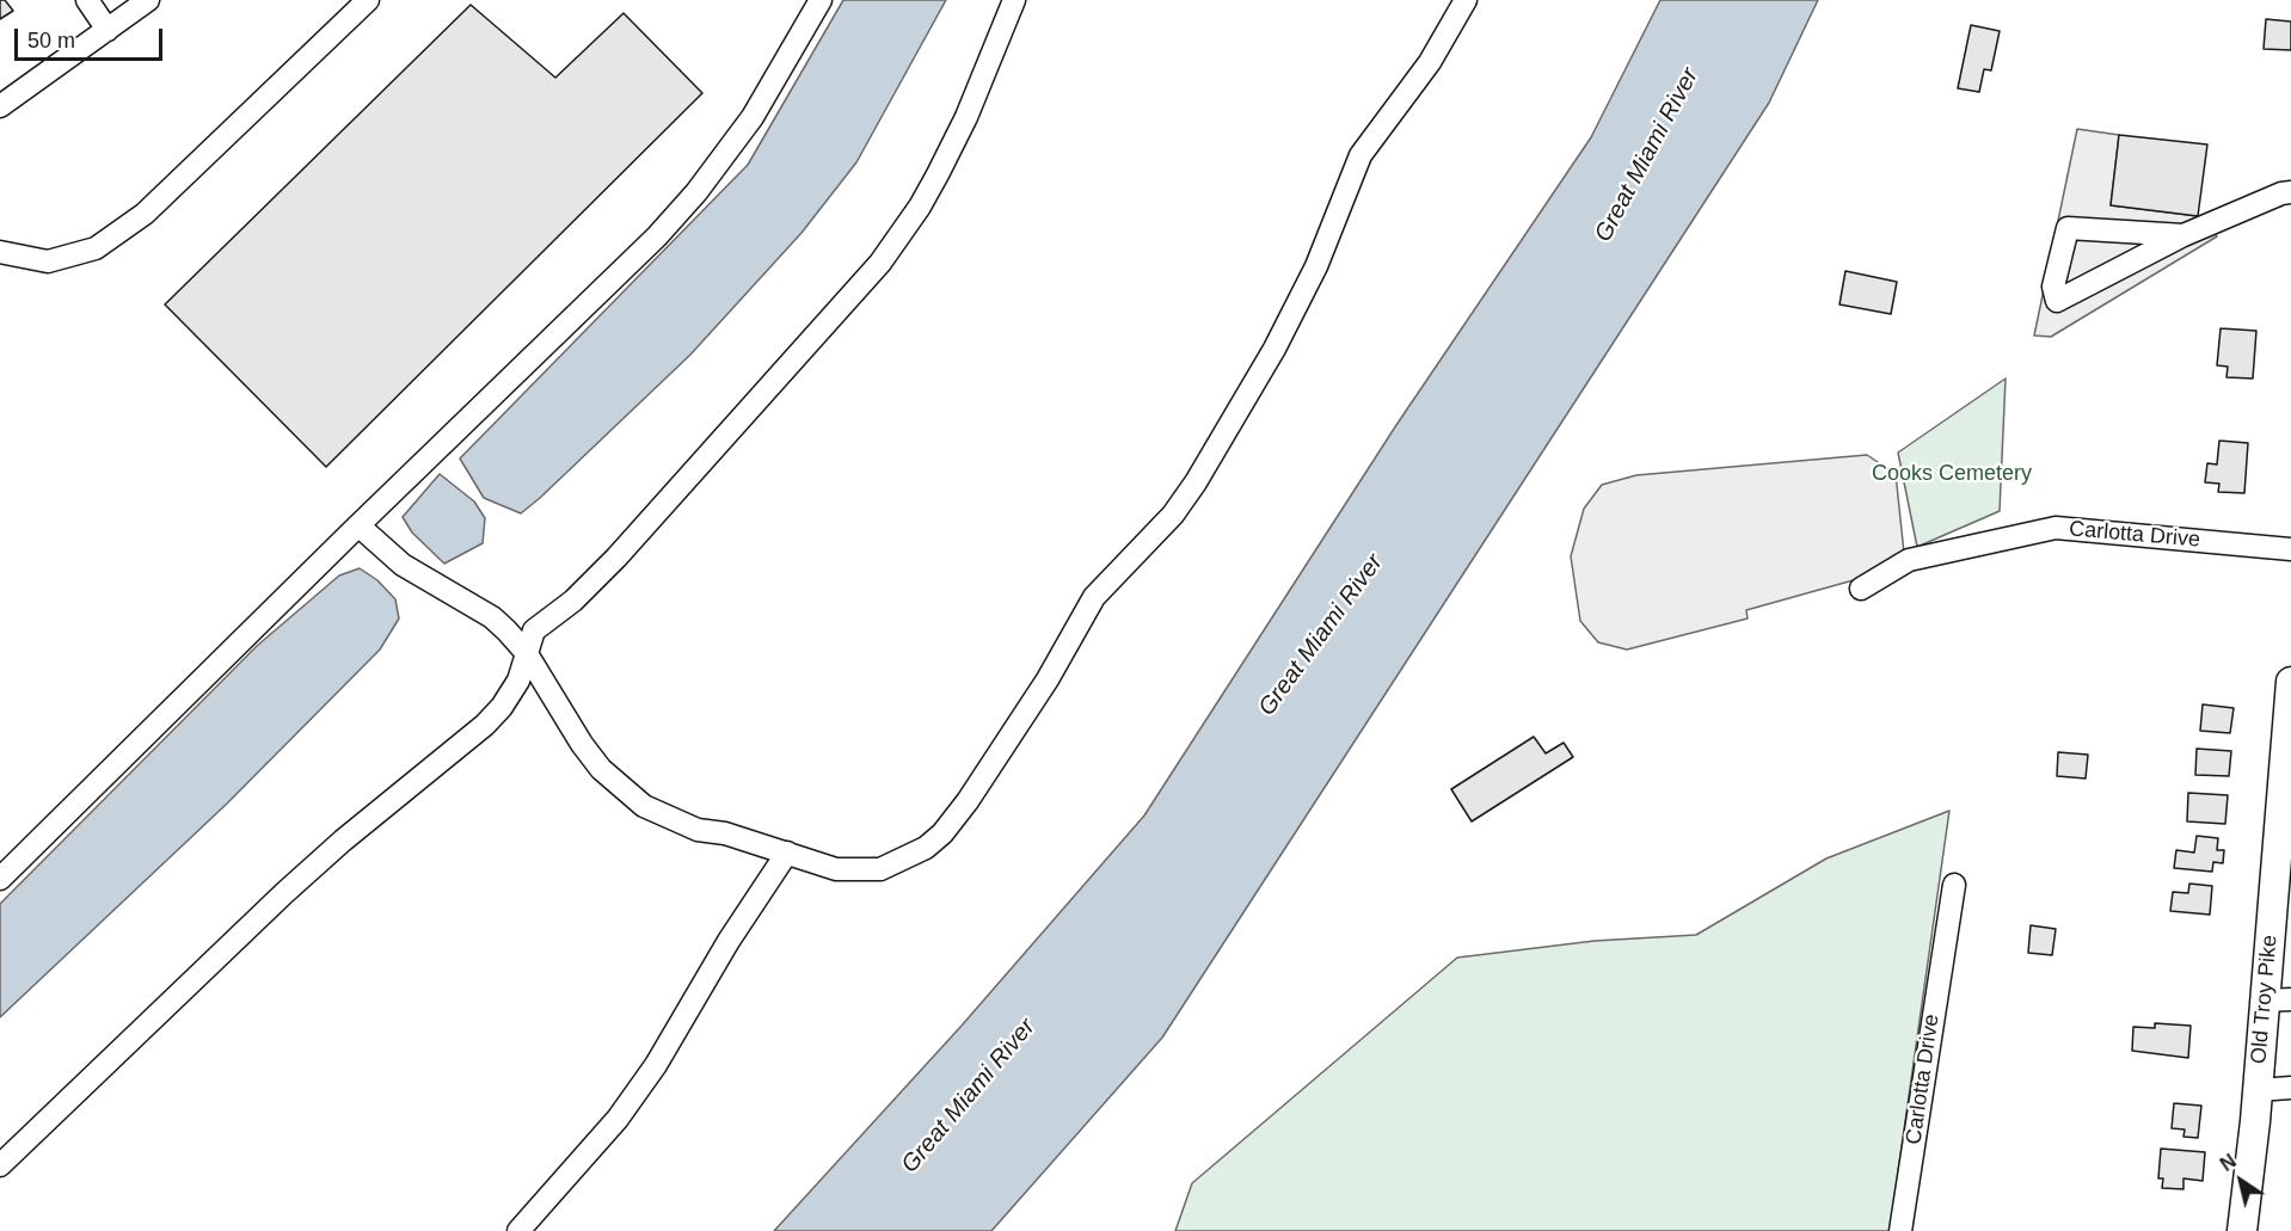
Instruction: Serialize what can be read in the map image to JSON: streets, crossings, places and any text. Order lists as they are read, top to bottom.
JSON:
{
  "streets": {
    "main road": ["Old Troy Pike"],
    "street": ["Carlotta Drive"]
  },
  "water": ["Great Miami River"],
  "parks": ["Cooks Cemetery"],
  "scale_bar": "50 m",
  "north": "top left"
}
